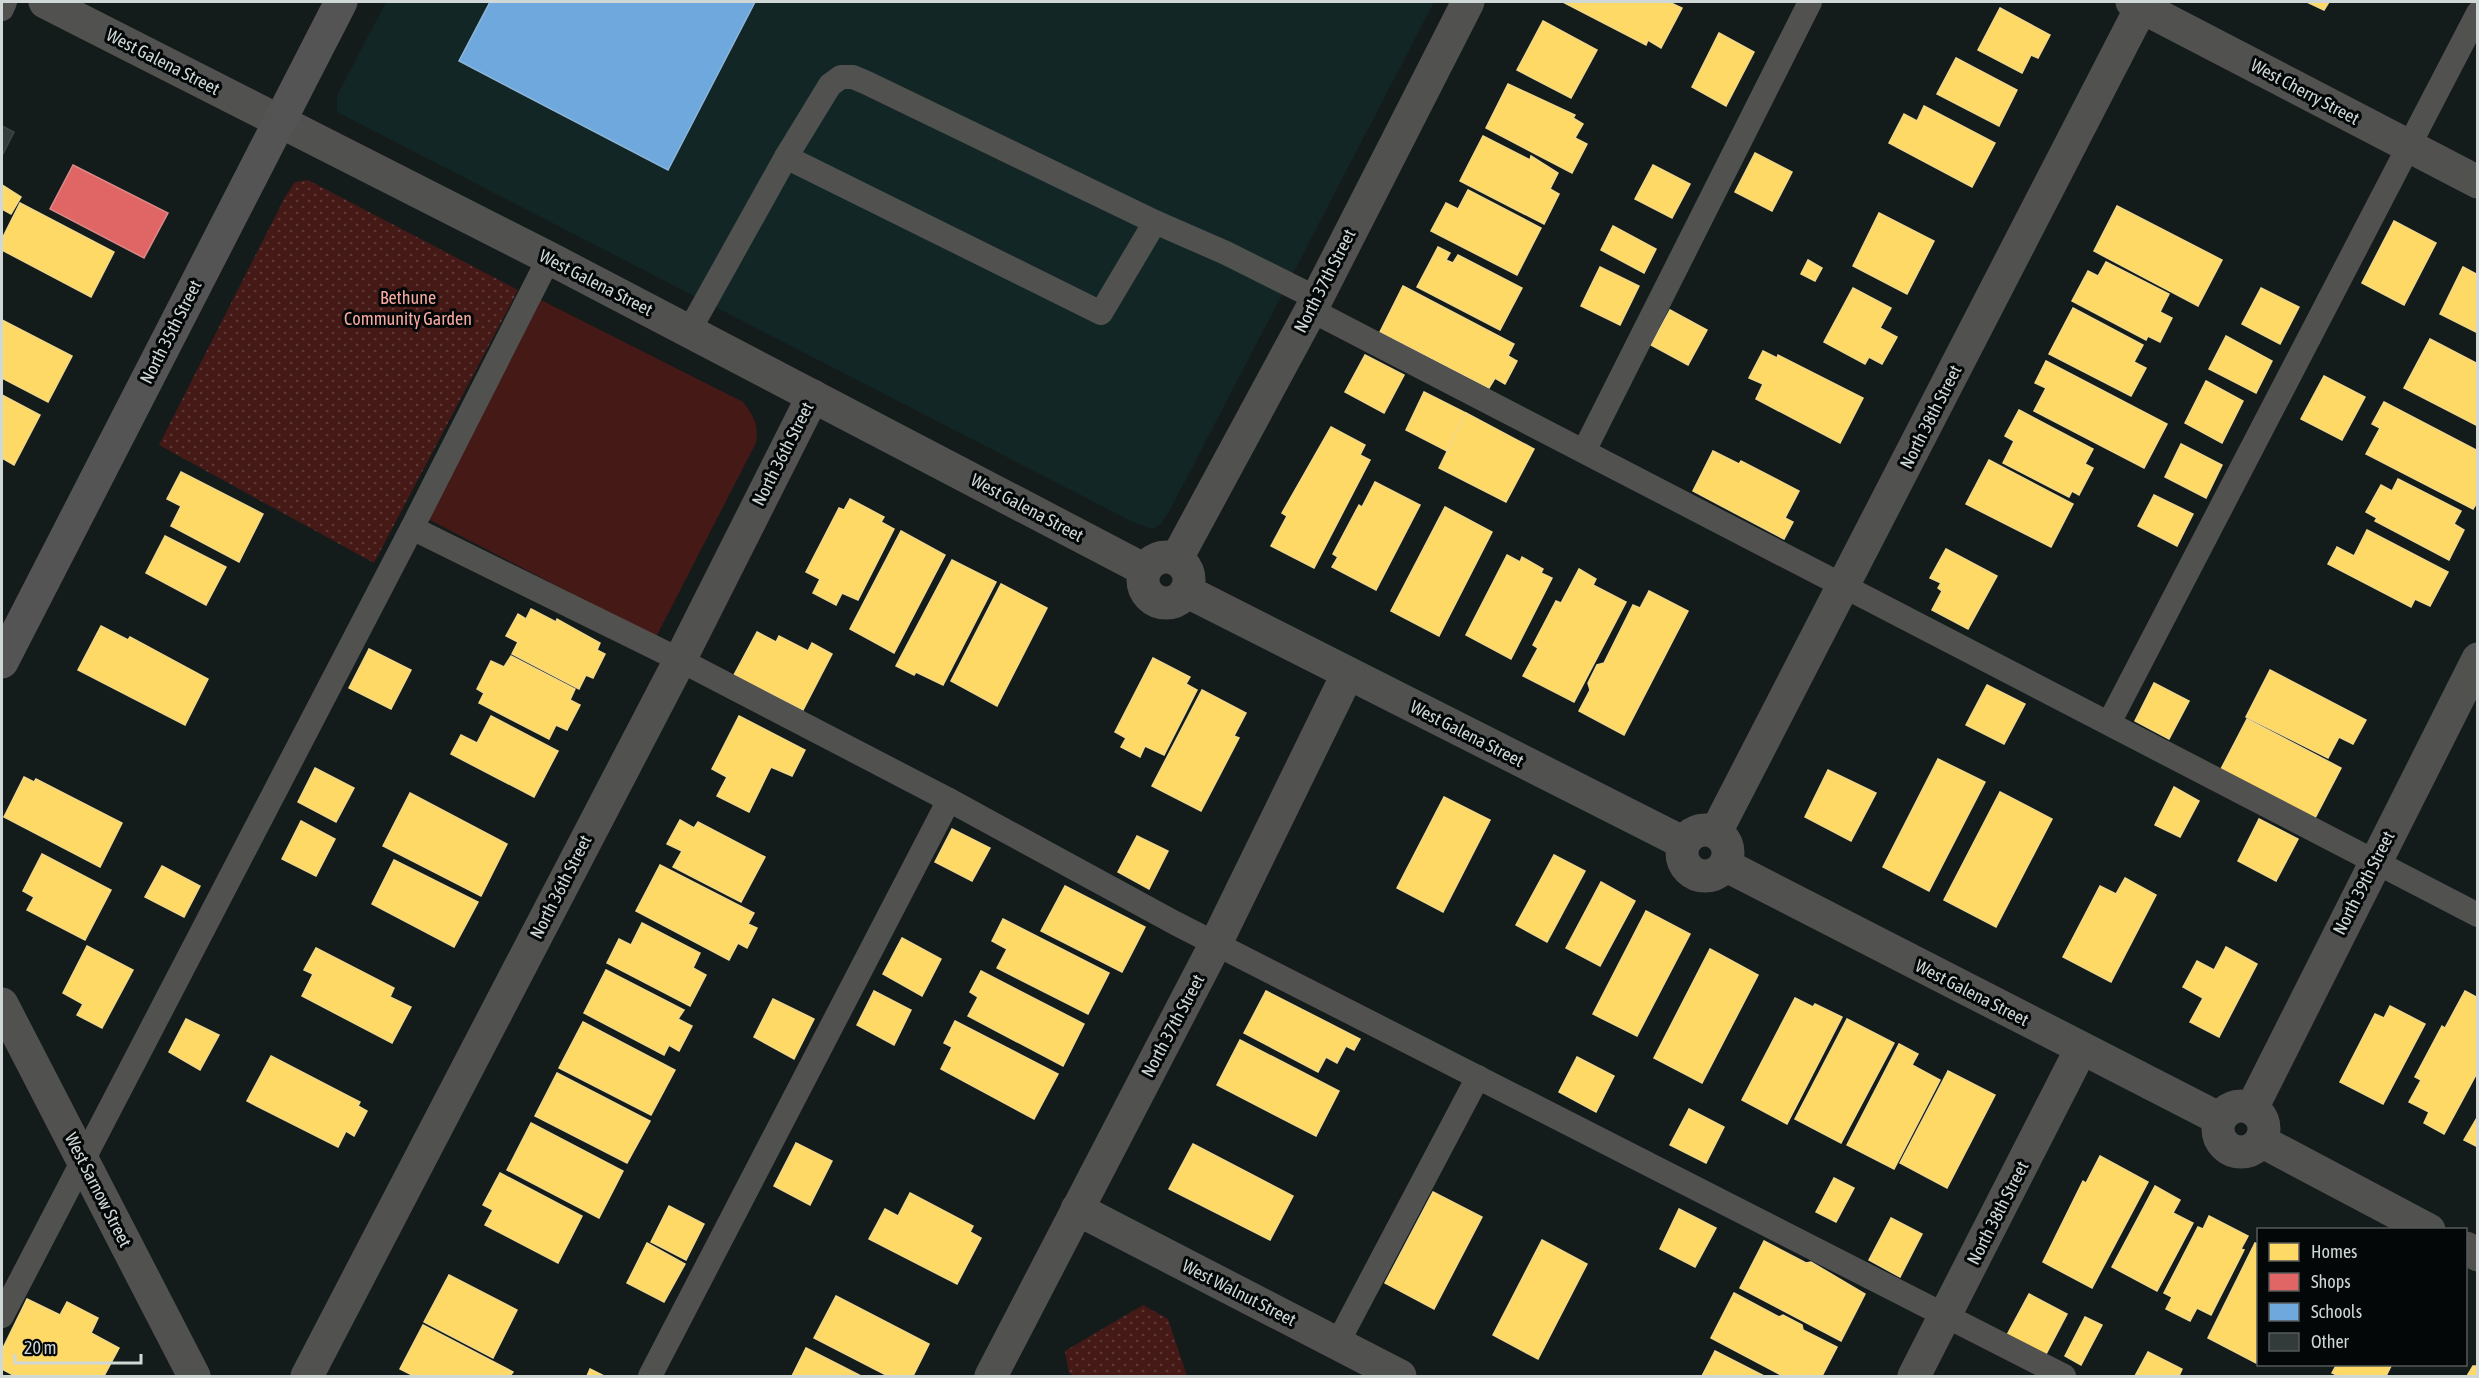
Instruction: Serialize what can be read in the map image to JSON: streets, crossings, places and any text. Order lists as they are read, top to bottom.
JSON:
{
  "streets": {
    "main road": ["North 35th Street"],
    "street": [
      "West Galena Street",
      "West Cherry Street",
      "North 37th Street",
      "North 38th Street",
      "North 36th Street",
      "North 39th Street",
      "West Sarnow Street",
      "West Walnut Street"
    ]
  },
  "crossings": [
    ["West Galena Street", "North 37th Street"],
    ["West Galena Street", "North 35th Street"],
    ["West Galena Street", "North 38th Street"],
    ["West Galena Street", "North 36th Street"],
    ["West Galena Street", "North 39th Street"],
    ["West Cherry Street", "North 38th Street"],
    ["North 37th Street", "West Walnut Street"]
  ],
  "parks": ["Bethune Community Garden"],
  "legend": [
    "Homes",
    "Shops",
    "Schools",
    "Other"
  ],
  "scale_bar": "20 m"
}
